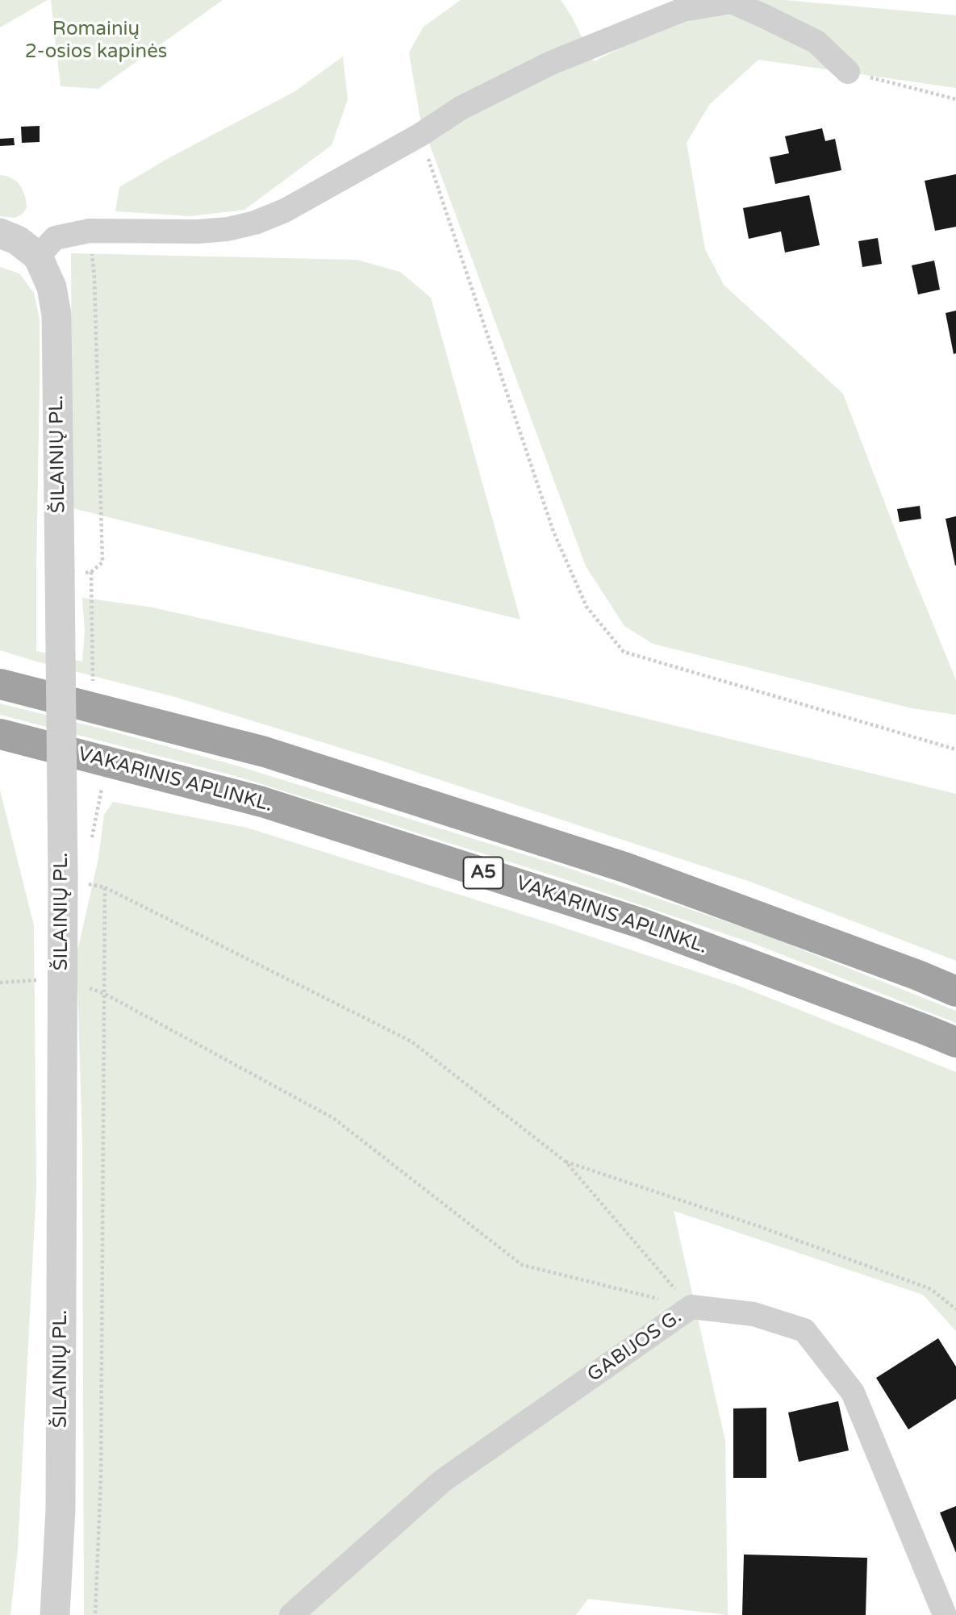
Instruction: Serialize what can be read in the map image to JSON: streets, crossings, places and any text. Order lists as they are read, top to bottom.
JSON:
{
  "streets": {
    "highway": ["VAKARINIS APLINKL.", "A5"],
    "street": ["ŠILAINIŲ PL.", "GABIJOS G."]
  },
  "parks": ["Romainių 2-osios kapinės"]
}
